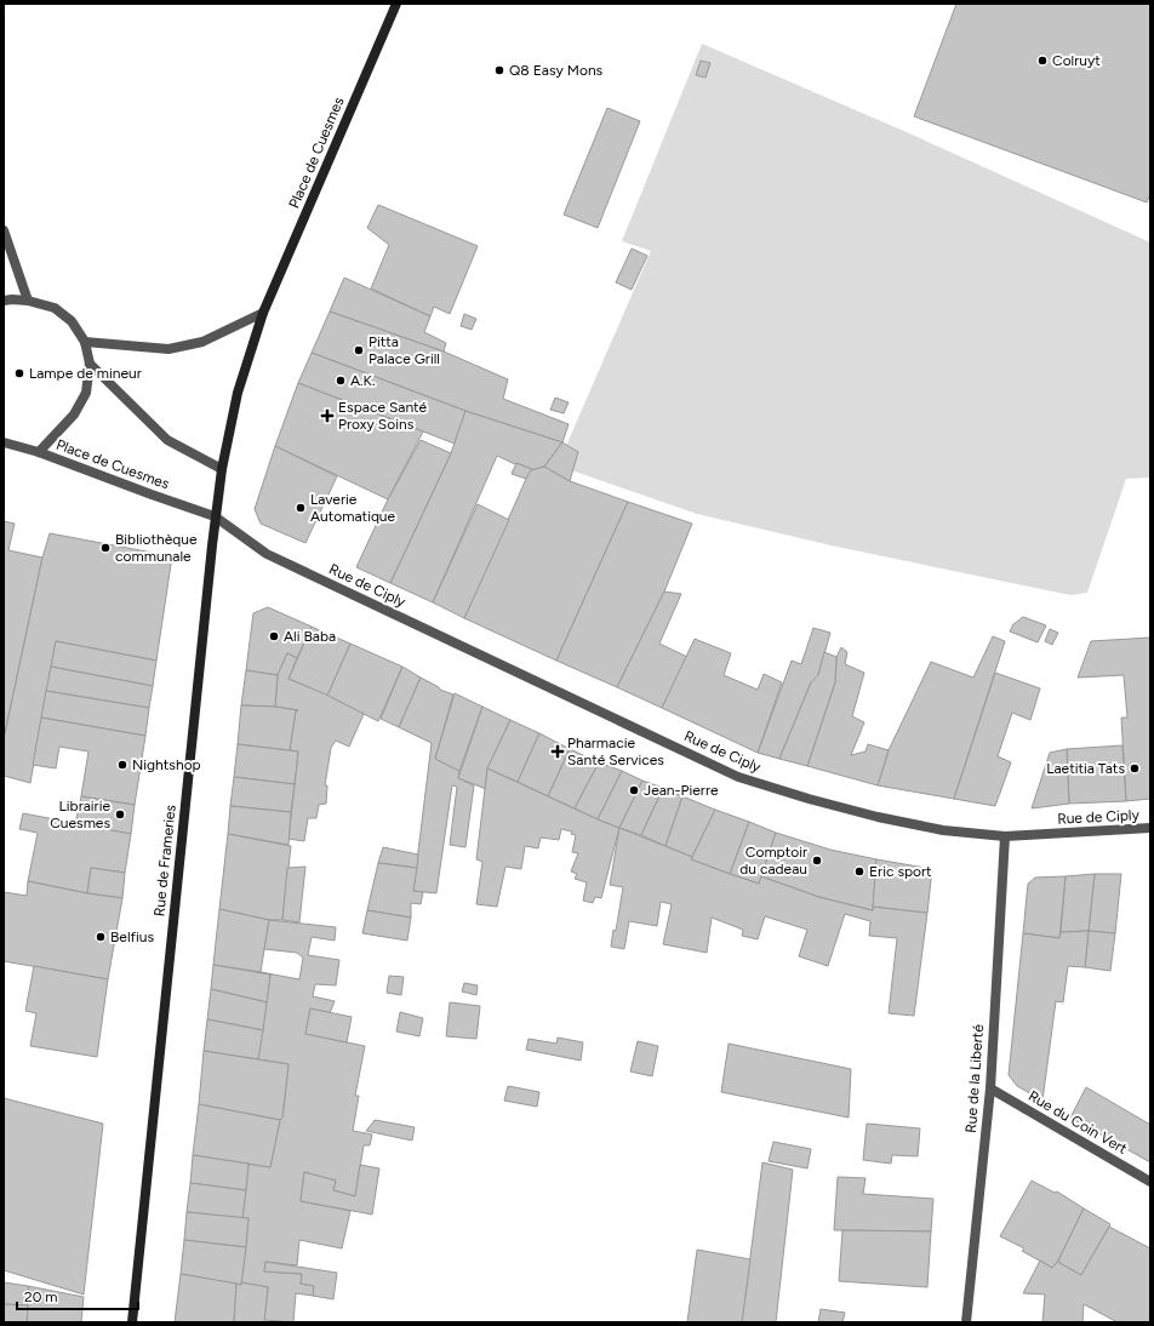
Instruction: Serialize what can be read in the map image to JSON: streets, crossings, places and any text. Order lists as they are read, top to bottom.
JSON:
{
  "streets": {
    "main road": ["Place de Cuesmes", "Rue de Frameries"],
    "street": ["Rue de Ciply", "Rue de la Liberté", "Rue du Coin Vert"]
  },
  "crossings": [
    ["Place de Cuesmes", "Rue de Ciply"],
    ["Place de Cuesmes", "Rue de Frameries"],
    ["Rue de Ciply", "Rue de Frameries"],
    ["Rue de Ciply", "Rue de la Liberté"],
    ["Rue de la Liberté", "Rue du Coin Vert"]
  ],
  "places": {
    "other": [
      "Colruyt",
      "Q8 Easy Mons",
      "Pitta Palace Grill",
      "Lampe de mineur",
      "A.K.",
      "Laverie Automatique",
      "Bibliothèque communale",
      "Ali Baba",
      "Nightshop",
      "Laetitia Tats",
      "Jean-Pierre",
      "Librairie Cuesmes",
      "Comptoir du cadeau",
      "Eric sport",
      "Belfius"
    ],
    "health": ["Espace Santé Proxy Soins", "Pharmacie Santé Services"]
  },
  "scale_bar": "20 m"
}
